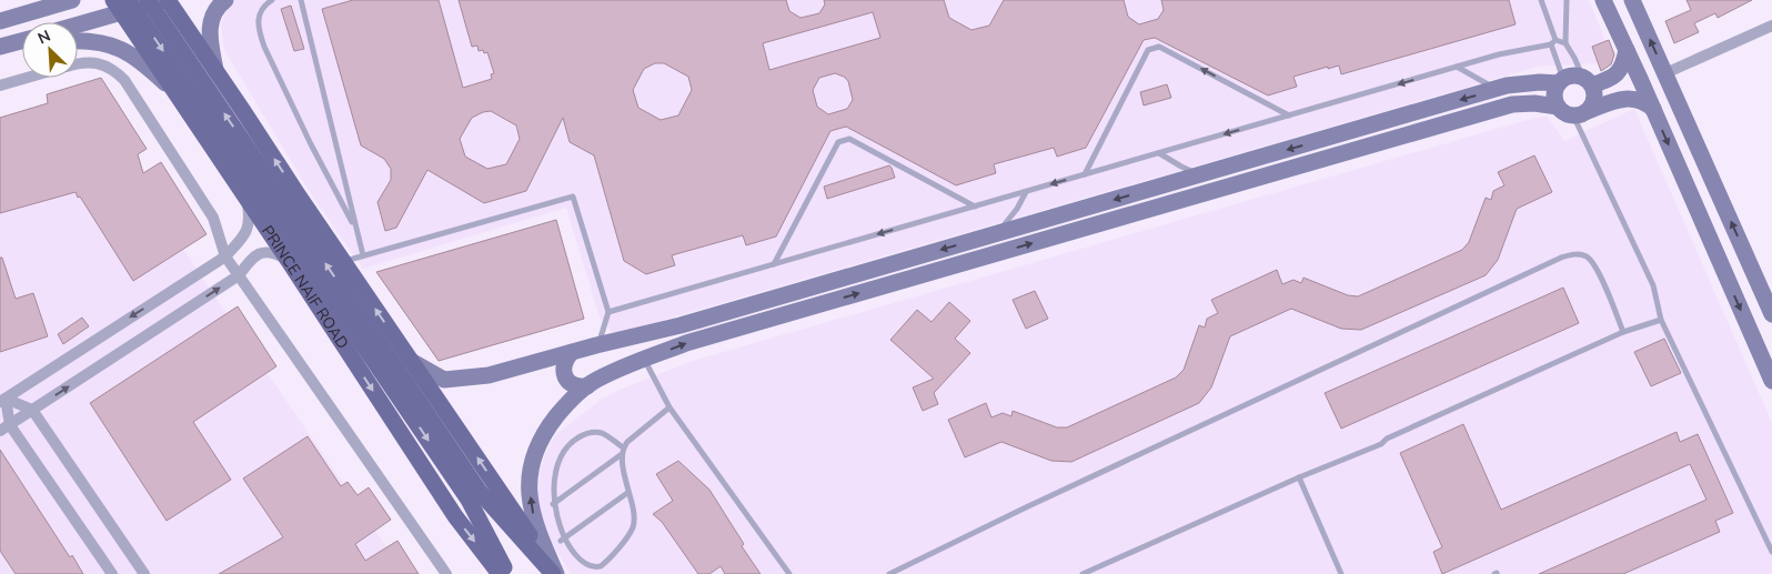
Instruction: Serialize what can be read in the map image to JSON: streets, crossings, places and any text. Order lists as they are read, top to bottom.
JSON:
{
  "streets": {
    "main road": ["PRINCE NAIF ROAD"]
  },
  "north": "top left"
}
